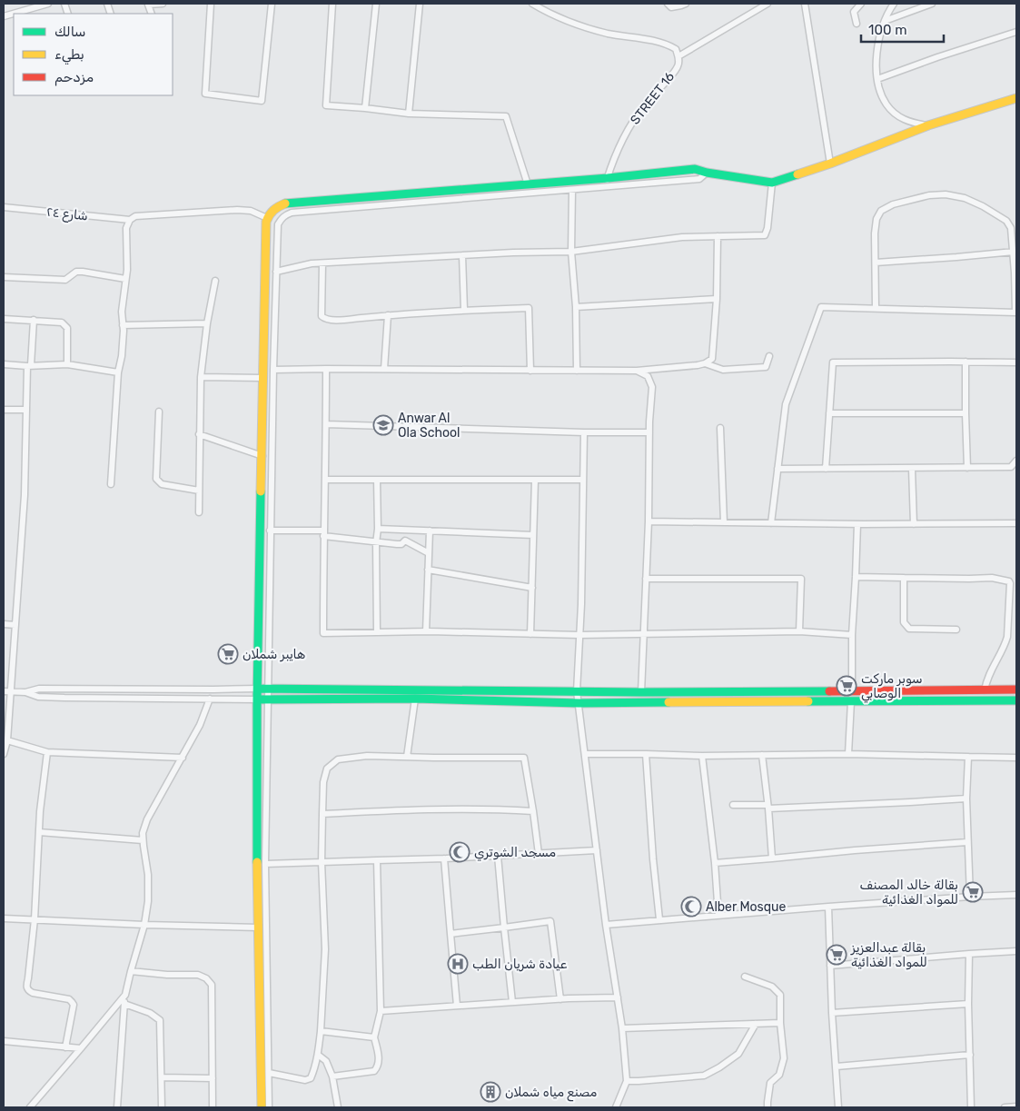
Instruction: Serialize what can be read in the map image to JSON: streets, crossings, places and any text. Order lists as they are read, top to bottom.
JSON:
{
  "streets": {
    "street": ["STREET 16", "شارع ٢٤"]
  },
  "places": {
    "school or university": ["Anwar Al Ola School"],
    "supermarket": [
      "هايبر شملان",
      "سوبر ماركت الوصابي",
      "بقالة خالد المصنف للمواد الغذائية",
      "بقالة عبدالعزيز للمواد الغذائية"
    ],
    "mosque": ["مسجد الشوتري", "Alber Mosque"],
    "hospital": ["عيادة شريان الطب"],
    "building": ["مصنع مياه شملان"]
  },
  "legend": ["سالك", "بطيء", "مزدحم"],
  "scale_bar": "100 m"
}
